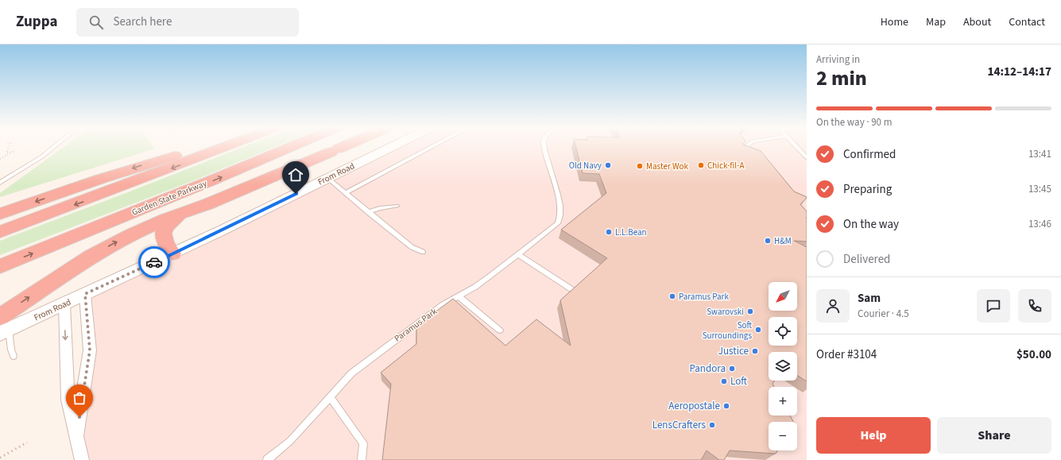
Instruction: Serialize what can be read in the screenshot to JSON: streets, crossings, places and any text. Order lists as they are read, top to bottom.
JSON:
{
  "streets": {
    "highway": ["Garden State Parkway"],
    "street": ["From Road"],
    "lane": ["Paramus Park"]
  },
  "places": [
    "Old Navy",
    "Chick-fil-A",
    "Master Wok",
    "L.L.Bean",
    "H&M",
    "Paramus Park",
    "Swarovski",
    "Soft Surroundings",
    "Justice",
    "Pandora",
    "Loft",
    "Aeropostale",
    "LensCrafters"
  ],
  "north": "bottom left",
  "page": {
    "header": "Zuppa",
    "search": "Search here",
    "nav": [
      "Home",
      "Map",
      "About",
      "Contact"
    ],
    "heading": ["2 min", "Arriving in", "14:12–14:17"],
    "panel": [
      "Sam",
      "Courier · 4.5",
      "Order #3104",
      "$50.00"
    ],
    "bar": "On the way · 90 m",
    "list": [
      ["Confirmed", "13:41"],
      ["Preparing", "13:45"],
      ["On the way", "13:46"],
      "Delivered"
    ],
    "map_buttons": ["+", "−"],
    "buttons": ["Help", "Share"]
  }
}
